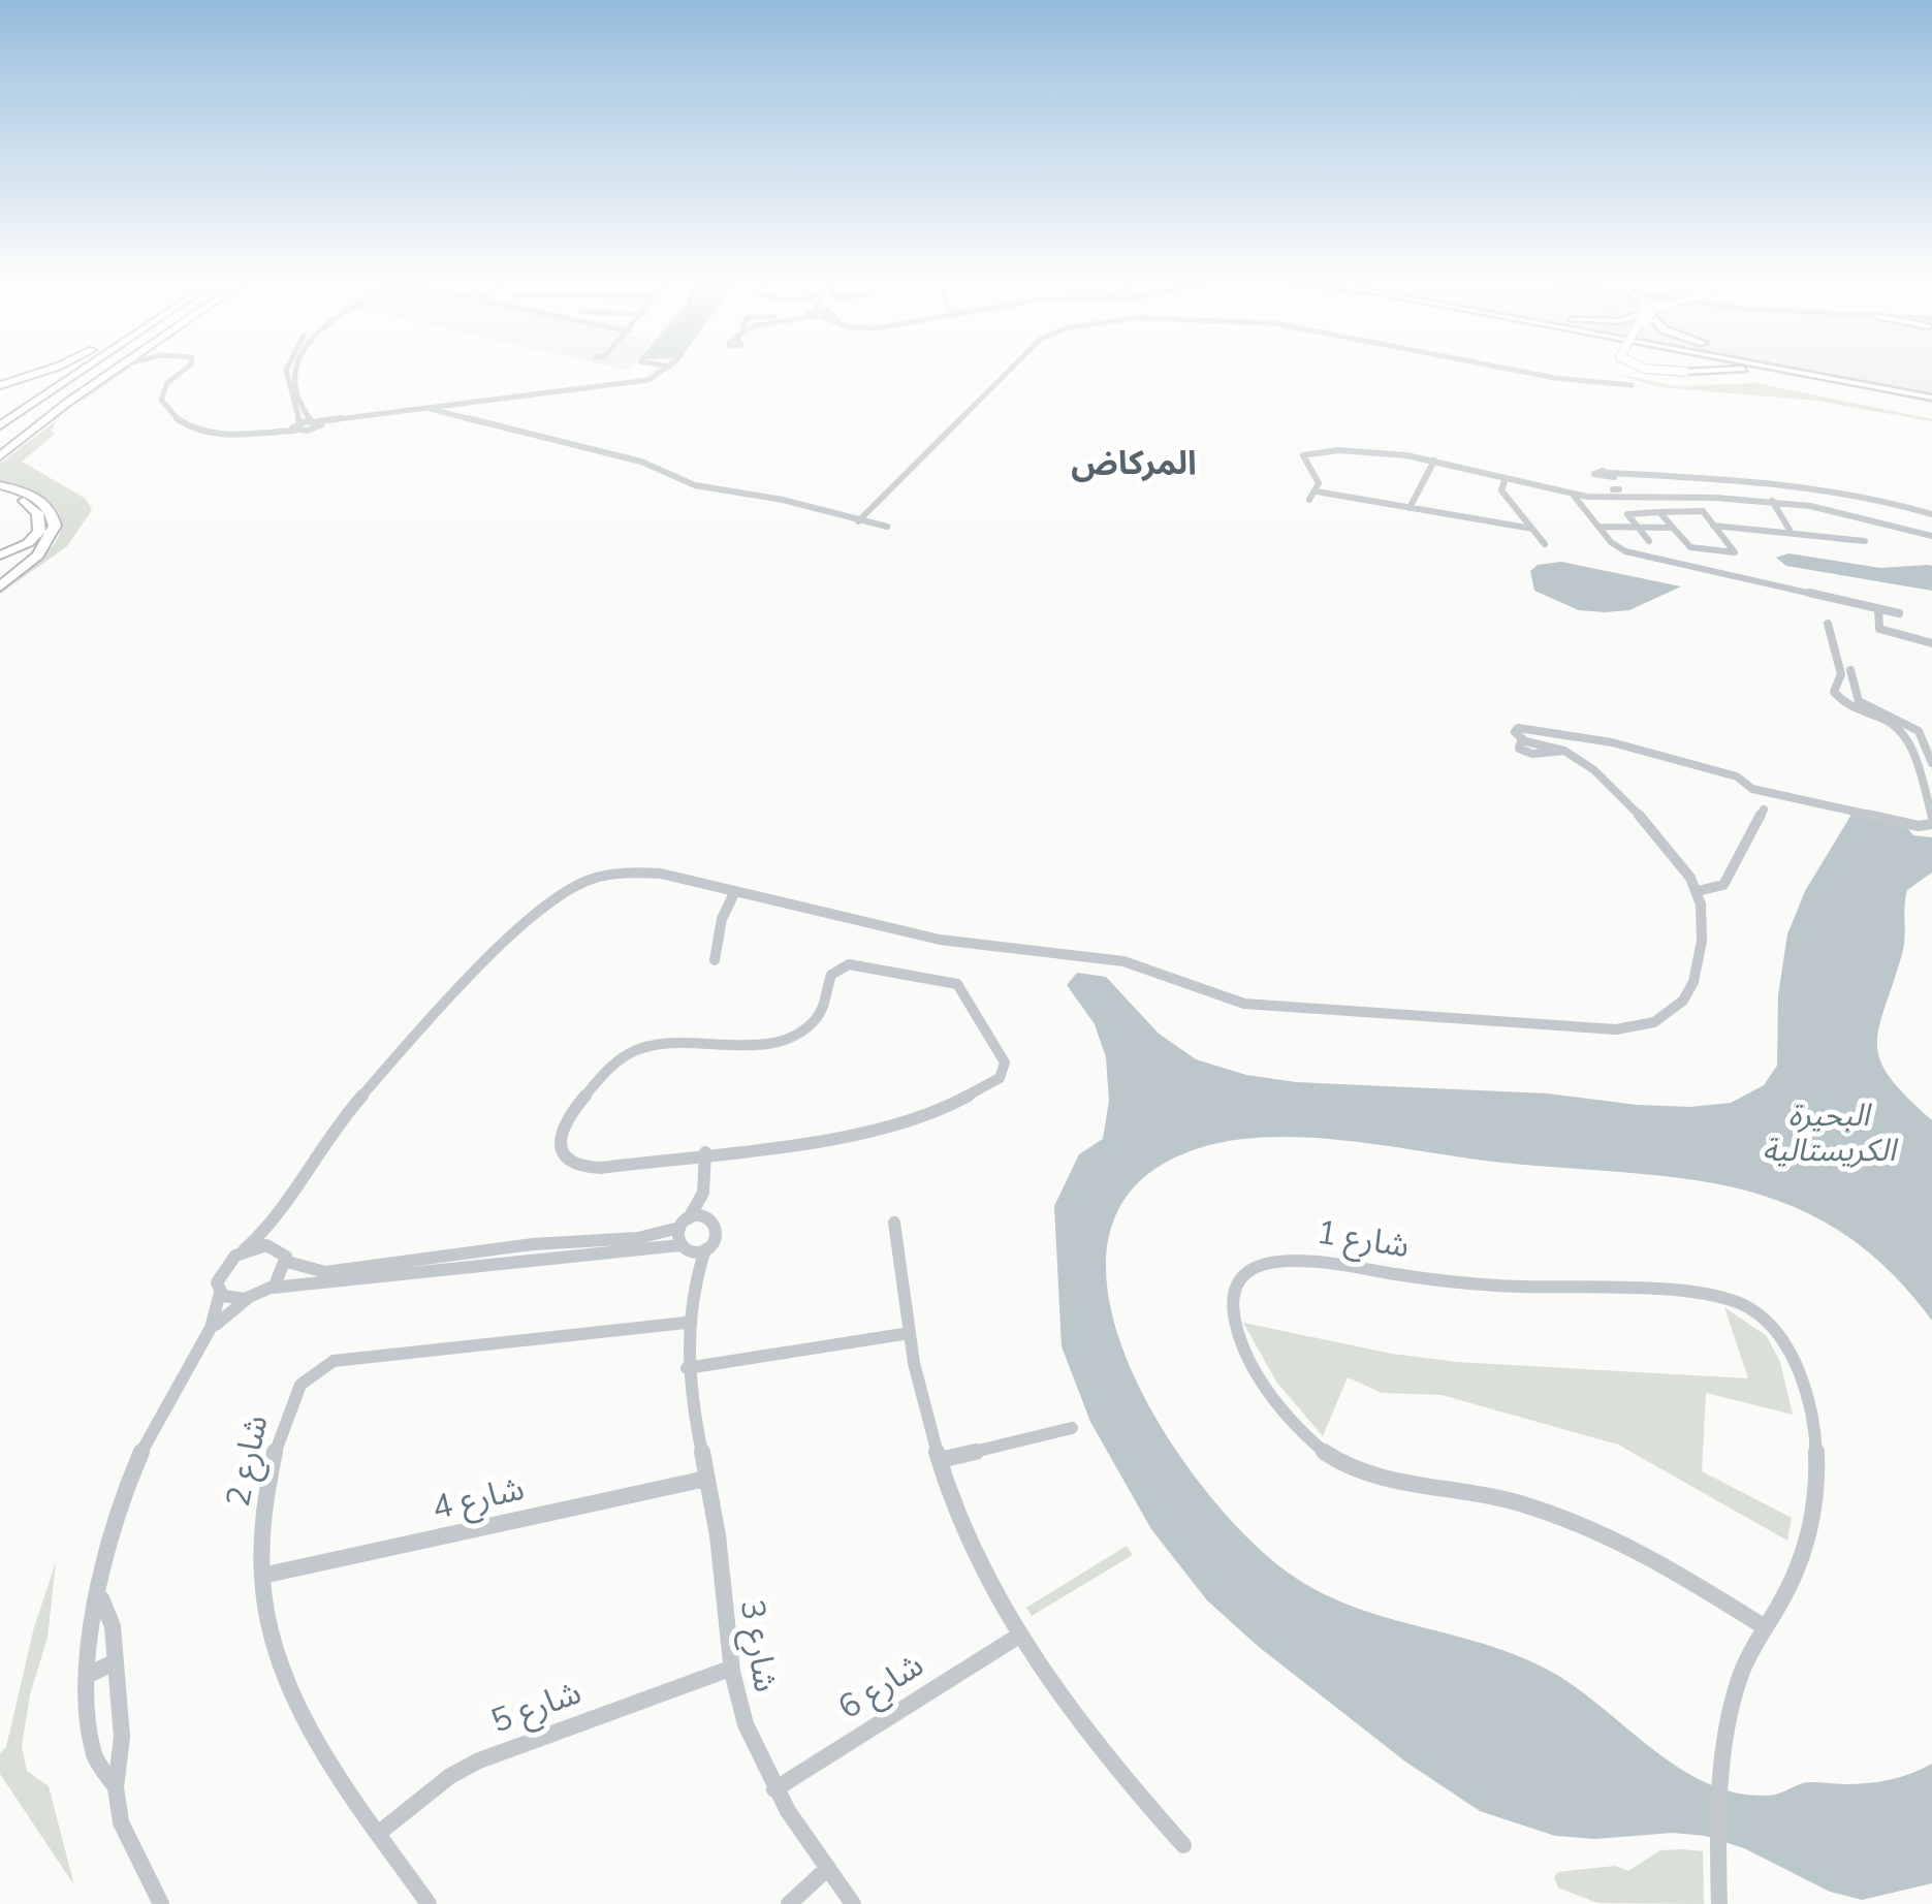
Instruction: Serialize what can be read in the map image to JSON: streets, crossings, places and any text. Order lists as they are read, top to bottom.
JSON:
{
  "streets": {
    "street": [
      "شارع 1",
      "شارع 2",
      "شارع 4",
      "شارع 3",
      "شارع 6",
      "شارع 5"
    ]
  },
  "crossings": [
    ["شارع 2", "شارع 4"],
    ["شارع 2", "شارع 3"],
    ["شارع 2", "شارع 5"],
    ["شارع 4", "شارع 3"],
    ["شارع 3", "شارع 6"],
    ["شارع 3", "شارع 5"]
  ],
  "districts": ["المركاض"],
  "water": ["البحيرة الكريستالية"]
}
